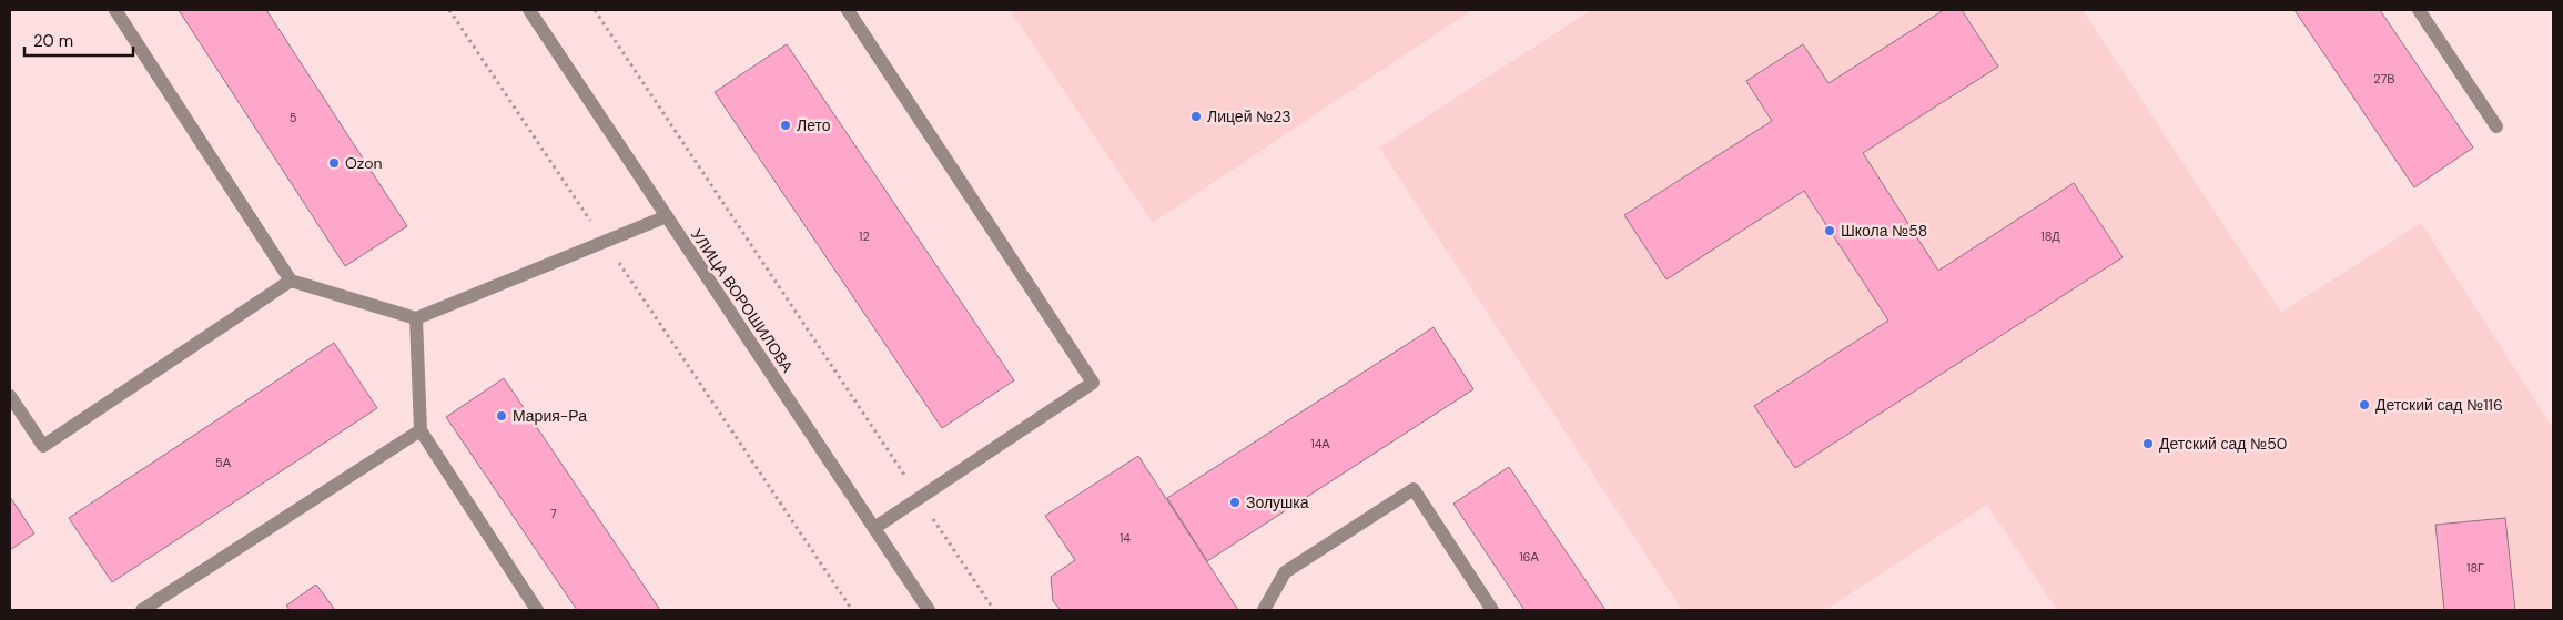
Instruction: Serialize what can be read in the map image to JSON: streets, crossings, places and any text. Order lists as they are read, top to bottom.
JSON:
{
  "streets": {
    "street": ["УЛИЦА ВОРОШИЛОВА"]
  },
  "places": [
    "Лицей №23",
    "Лето",
    "Ozon",
    "Школа №58",
    "Детский сад №116",
    "Мария-Ра",
    "Детский сад №50",
    "Золушка"
  ],
  "house_numbers": [
    "27В",
    "5",
    "12",
    "18Д",
    "14А",
    "5А",
    "7",
    "14",
    "16А",
    "18Г"
  ],
  "scale_bar": "20 m"
}
